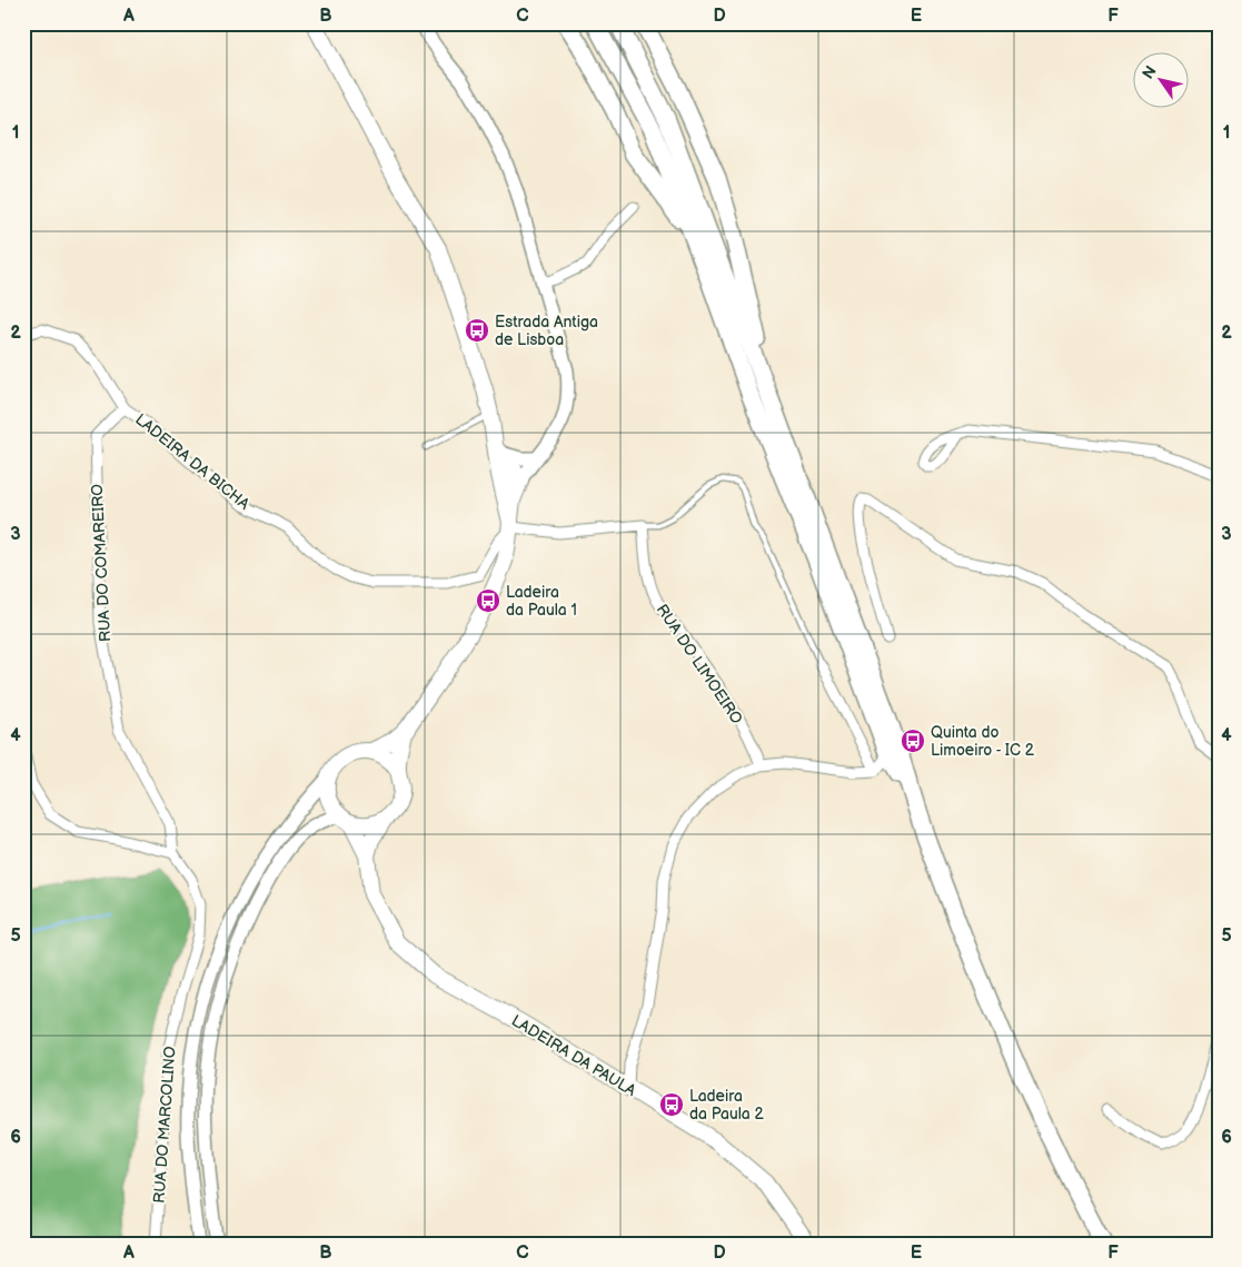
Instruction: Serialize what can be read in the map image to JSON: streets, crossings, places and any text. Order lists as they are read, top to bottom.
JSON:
{
  "streets": {
    "main road": ["LADEIRA DA PAULA"],
    "street": [
      "LADEIRA DA BICHA",
      "RUA DO COMAREIRO",
      "RUA DO LIMOEIRO",
      "RUA DO MARCOLINO"
    ]
  },
  "crossings": [
    ["LADEIRA DA BICHA", "RUA DO COMAREIRO"],
    ["RUA DO COMAREIRO", "RUA DO MARCOLINO"]
  ],
  "places": {
    "bus stop": [
      "Estrada Antiga de Lisboa",
      "Ladeira da Paula 1",
      "Quinta do Limoeiro - IC 2",
      "Ladeira da Paula 2"
    ]
  },
  "north": "top left",
  "grid": {
    "columns": [
      "A",
      "B",
      "C",
      "D",
      "E",
      "F"
    ],
    "rows": [
      "1",
      "2",
      "3",
      "4",
      "5",
      "6"
    ]
  }
}
